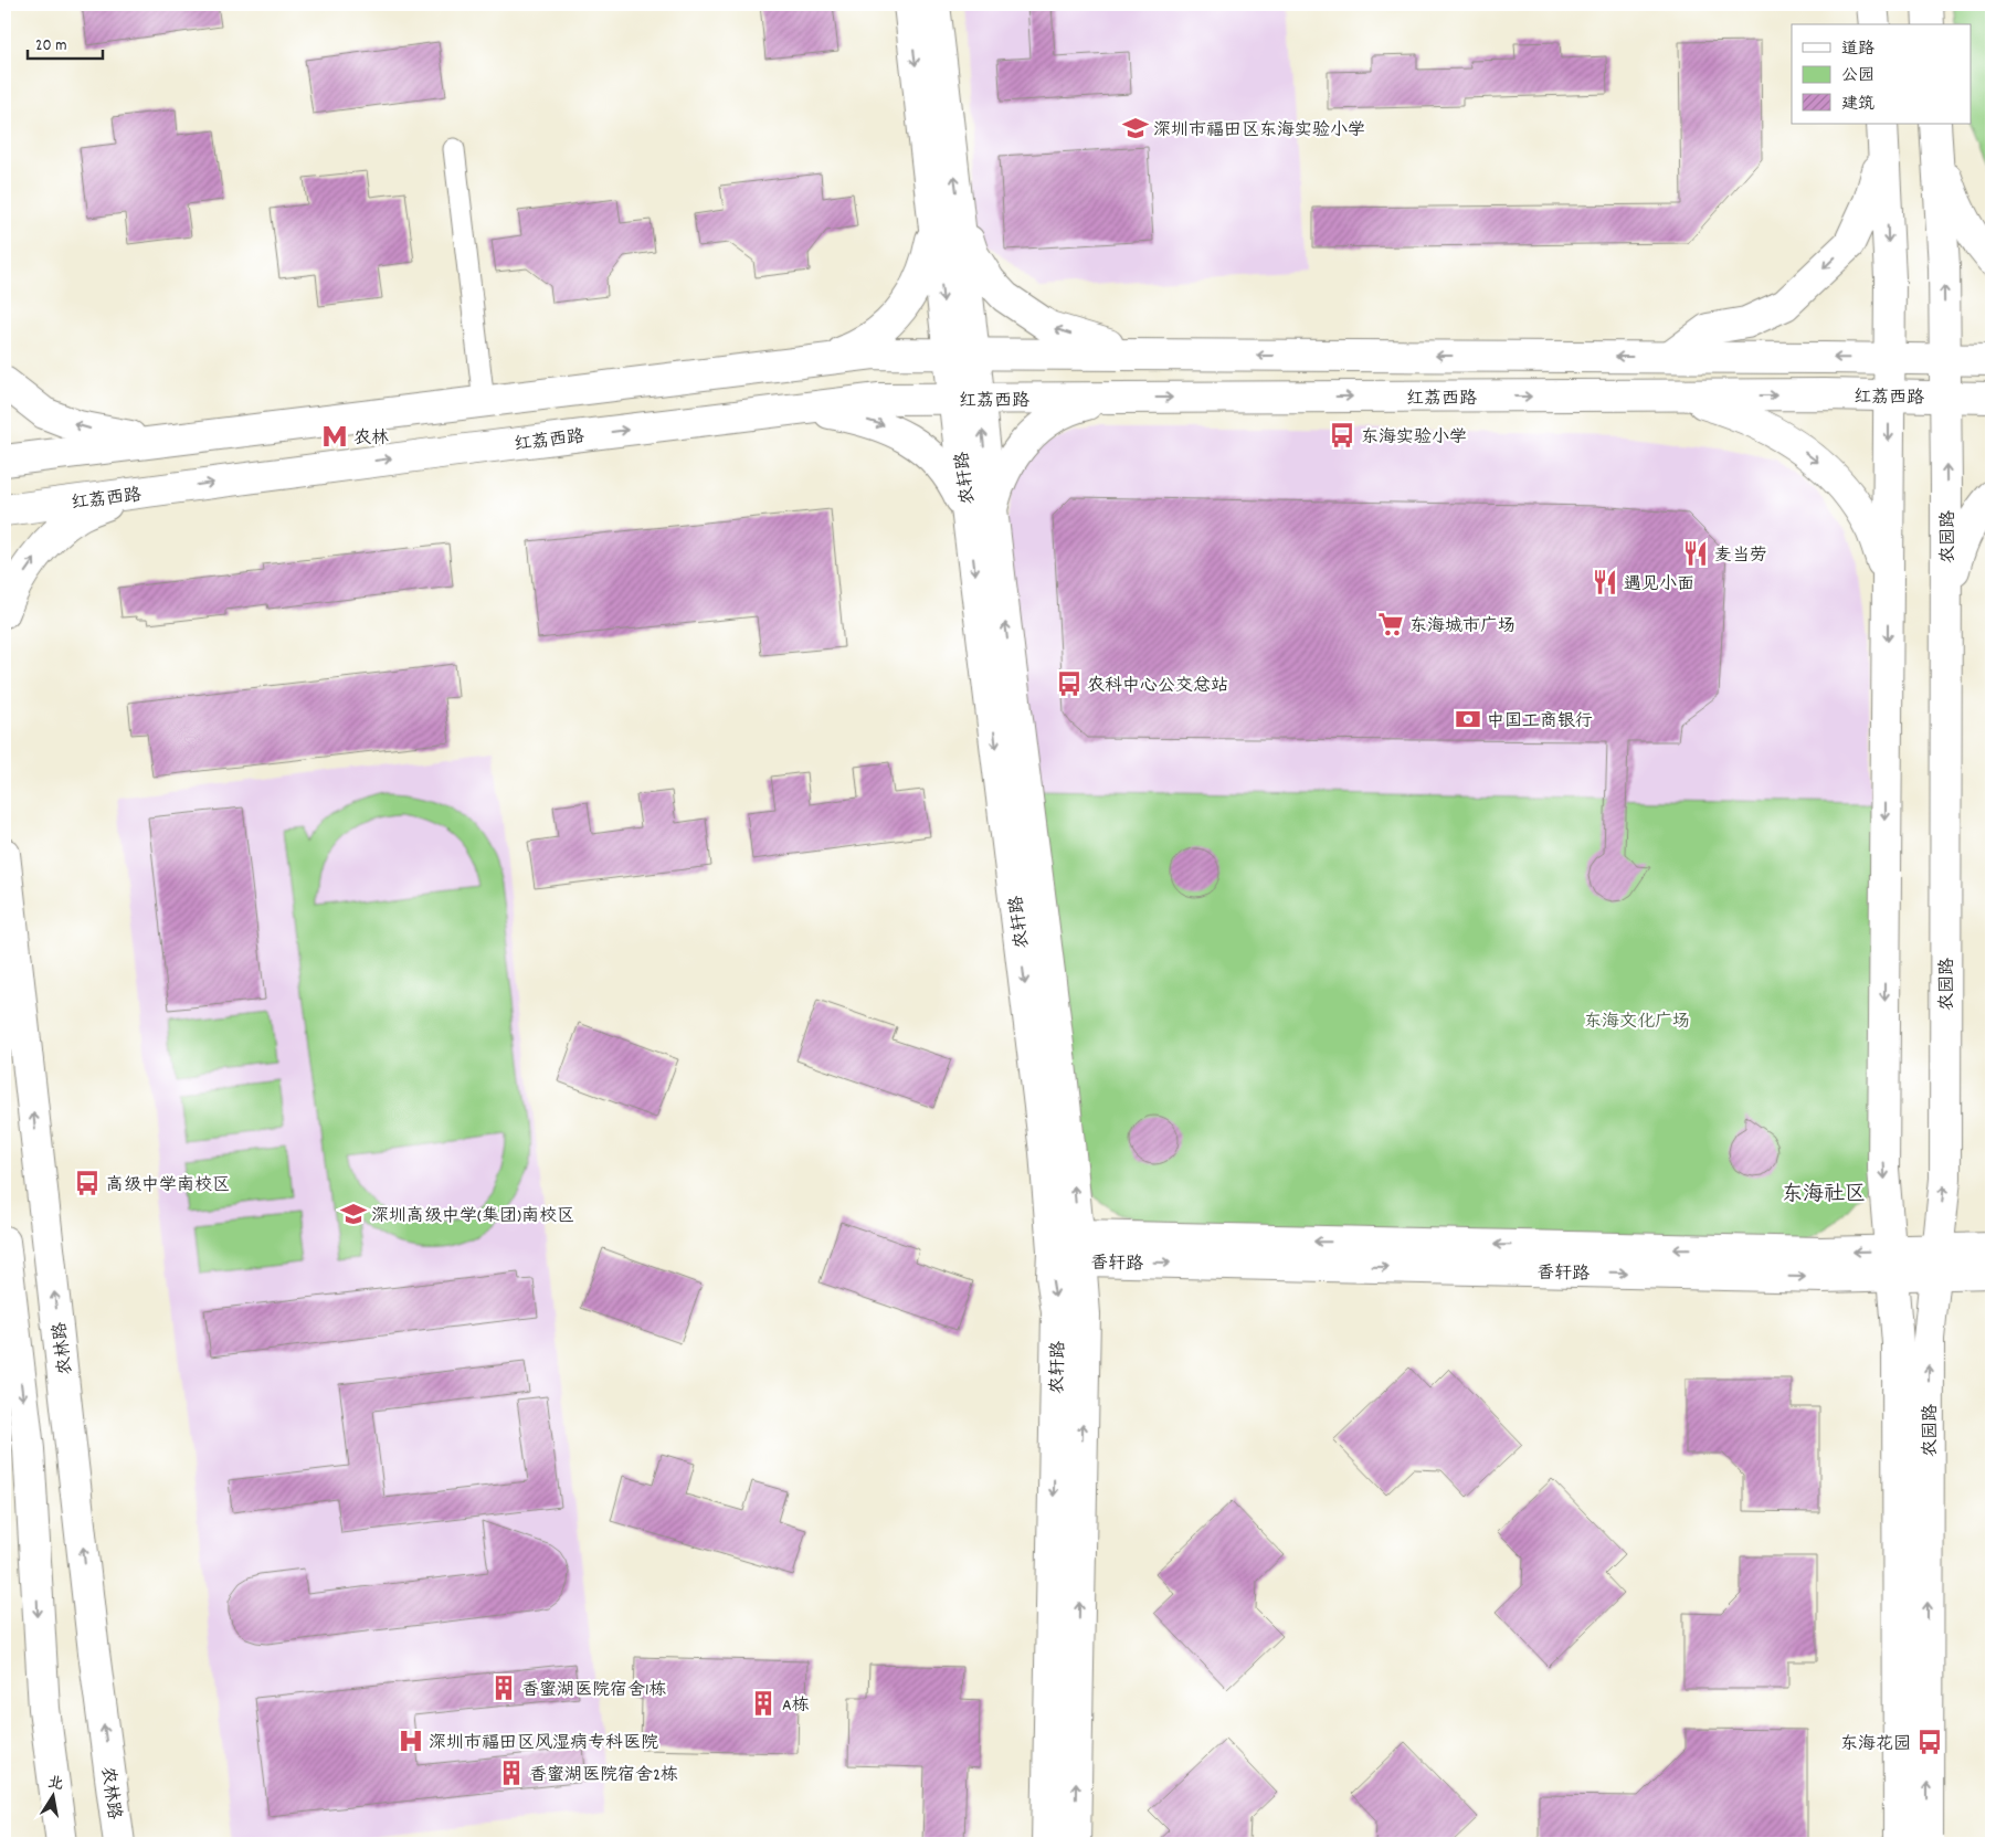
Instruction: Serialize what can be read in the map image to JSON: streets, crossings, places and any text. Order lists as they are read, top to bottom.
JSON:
{
  "streets": {
    "main road": [
      "红荔西路",
      "农轩路",
      "农园路",
      "香轩路",
      "农林路"
    ]
  },
  "crossings": [
    ["红荔西路", "农轩路"],
    ["红荔西路", "农园路"],
    ["农轩路", "香轩路"],
    ["农园路", "香轩路"]
  ],
  "districts": ["东海社区"],
  "parks": ["东海文化广场"],
  "places": {
    "school or university": ["深圳市福田区东海实验小学", "深圳高级中学(集团)南校区"],
    "bus stop": [
      "东海实验小学",
      "农科中心公交总站",
      "高级中学南校区",
      "东海花园"
    ],
    "metro station": ["农林"],
    "restaurant": ["麦当劳", "遇见小面"],
    "supermarket": ["东海城市广场"],
    "bank": ["中国工商银行"],
    "building": ["香蜜湖医院宿舍1栋", "A栋", "香蜜湖医院宿舍2栋"],
    "hospital": ["深圳市福田区风湿病专科医院"]
  },
  "legend": ["道路", "公园", "建筑"],
  "scale_bar": "20 m",
  "north": "top"
}
